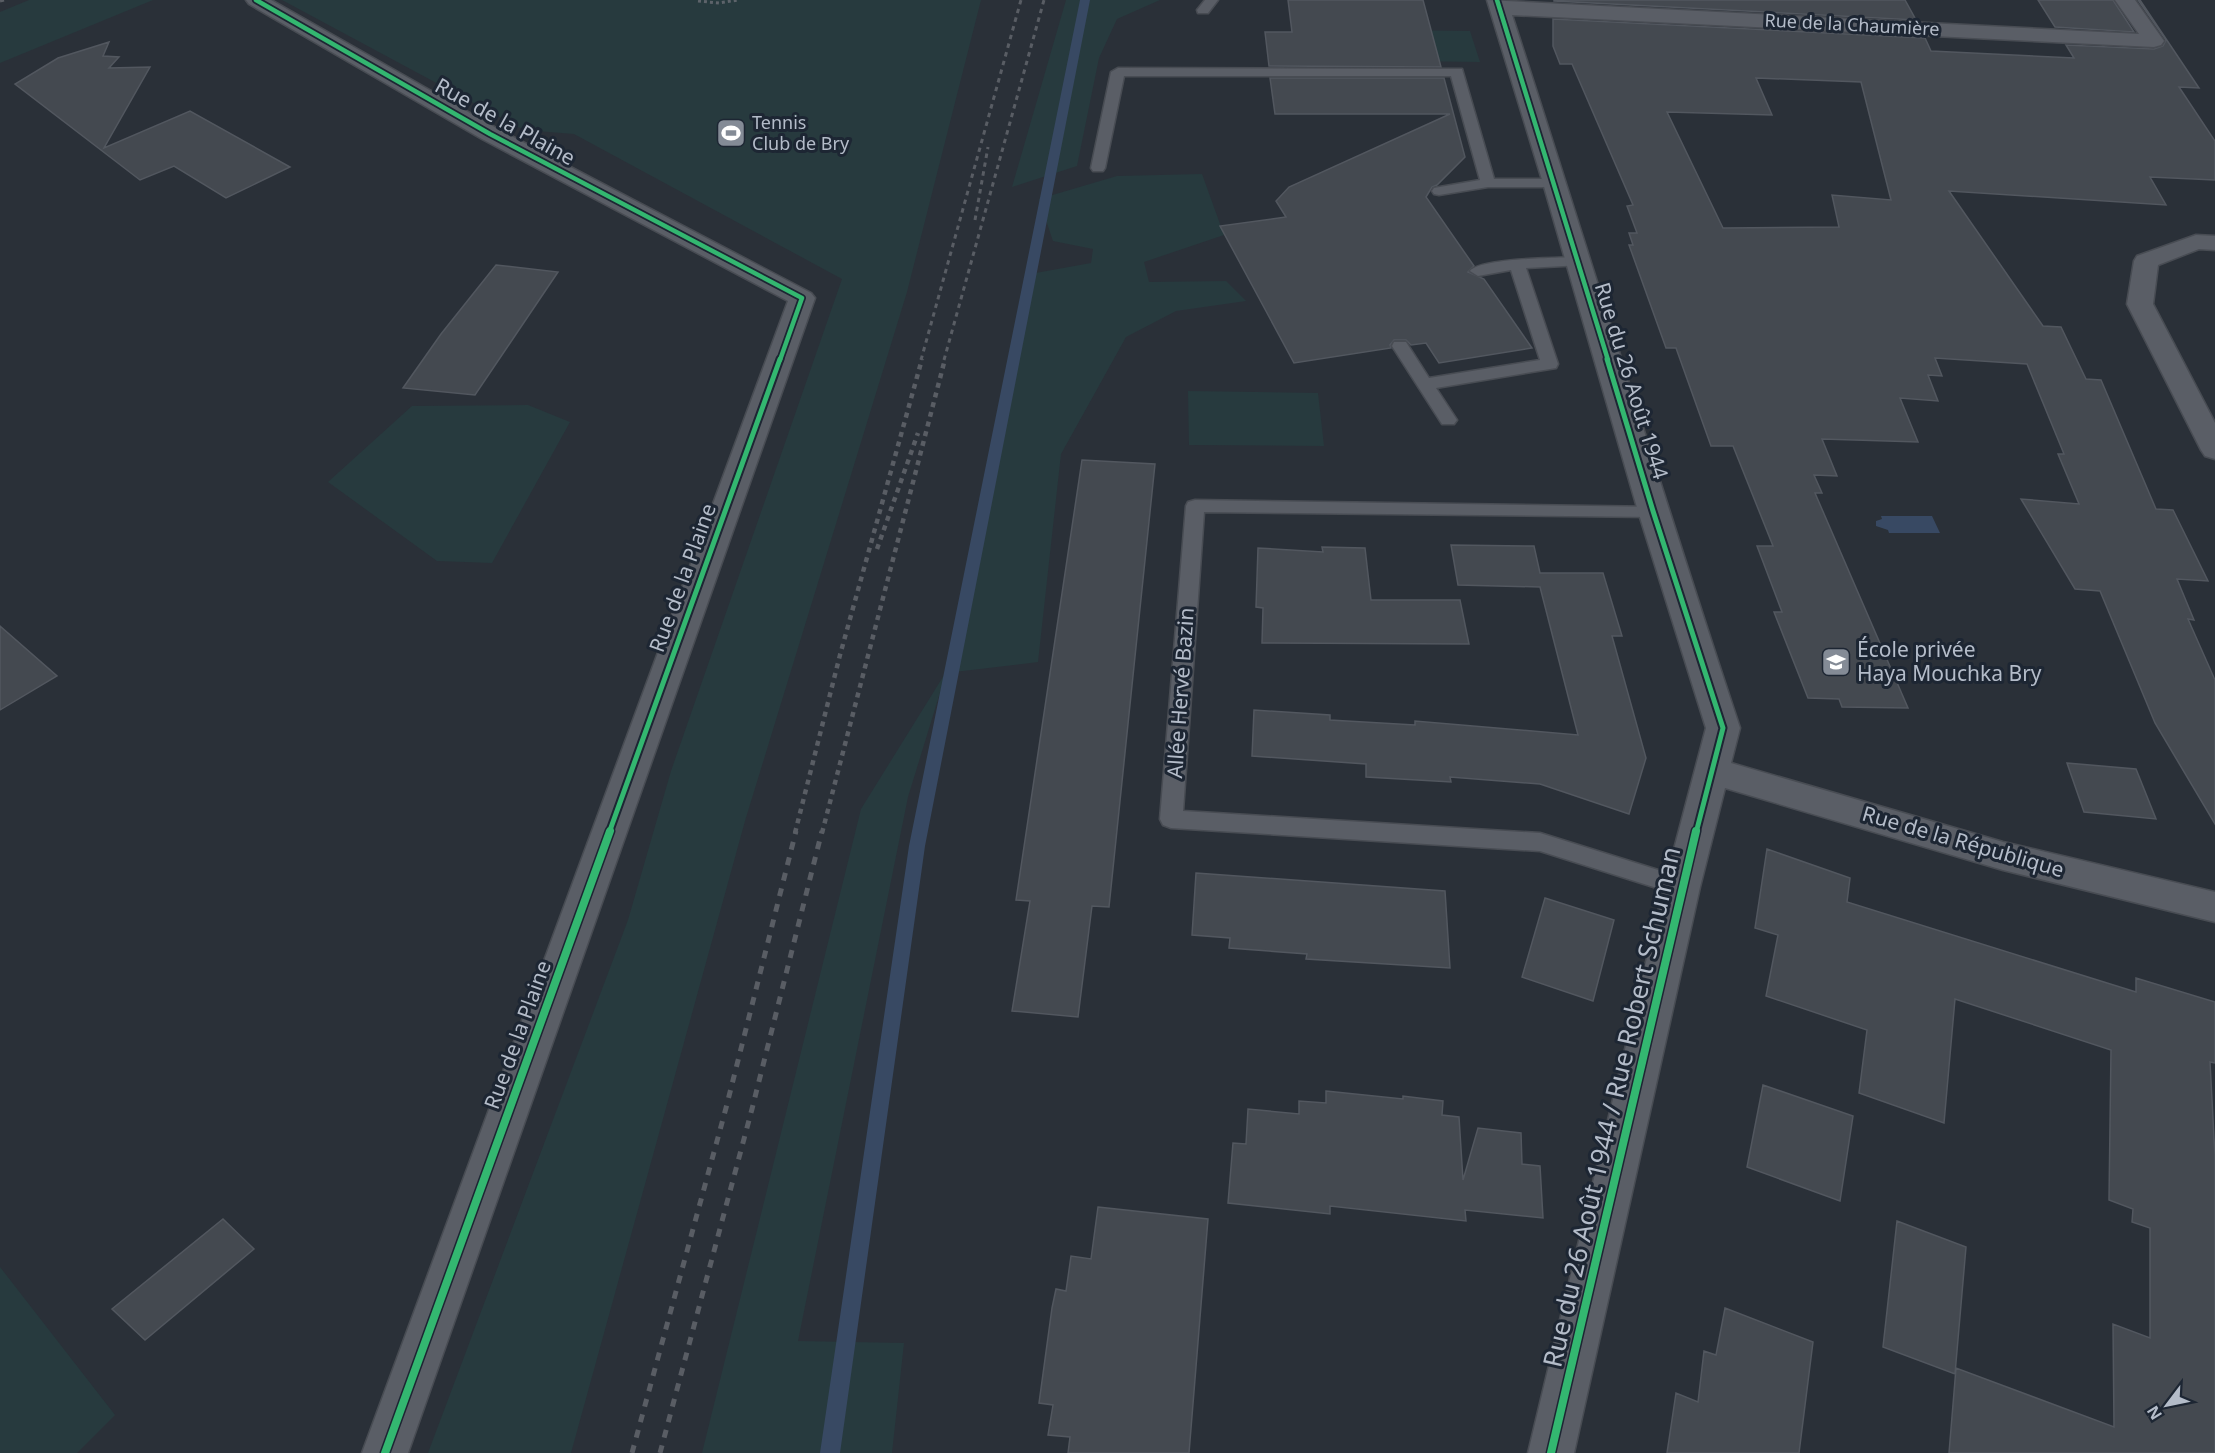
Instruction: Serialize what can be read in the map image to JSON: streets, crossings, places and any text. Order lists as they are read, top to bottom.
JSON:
{
  "streets": {
    "street": [
      "Rue de la Chaumière",
      "Rue de la Plaine",
      "Rue du 26 Août 1944",
      "Rue de la République",
      "Rue du 26 Août 1944 / Rue Robert Schuman"
    ],
    "lane": ["Allée Hervé Bazin"]
  },
  "crossings": [
    ["Rue de la Chaumière", "Rue du 26 Août 1944"],
    ["Rue du 26 Août 1944", "Allée Hervé Bazin"],
    ["Rue du 26 Août 1944", "Rue de la République"],
    ["Rue du 26 Août 1944", "Rue du 26 Août 1944 / Rue Robert Schuman"],
    ["Allée Hervé Bazin", "Rue du 26 Août 1944 / Rue Robert Schuman"],
    ["Rue de la République", "Rue du 26 Août 1944 / Rue Robert Schuman"]
  ],
  "places": {
    "sports": ["Tennis Club de Bry"],
    "school or university": ["École privée Haya Mouchka Bry"]
  },
  "north": "bottom left"
}
